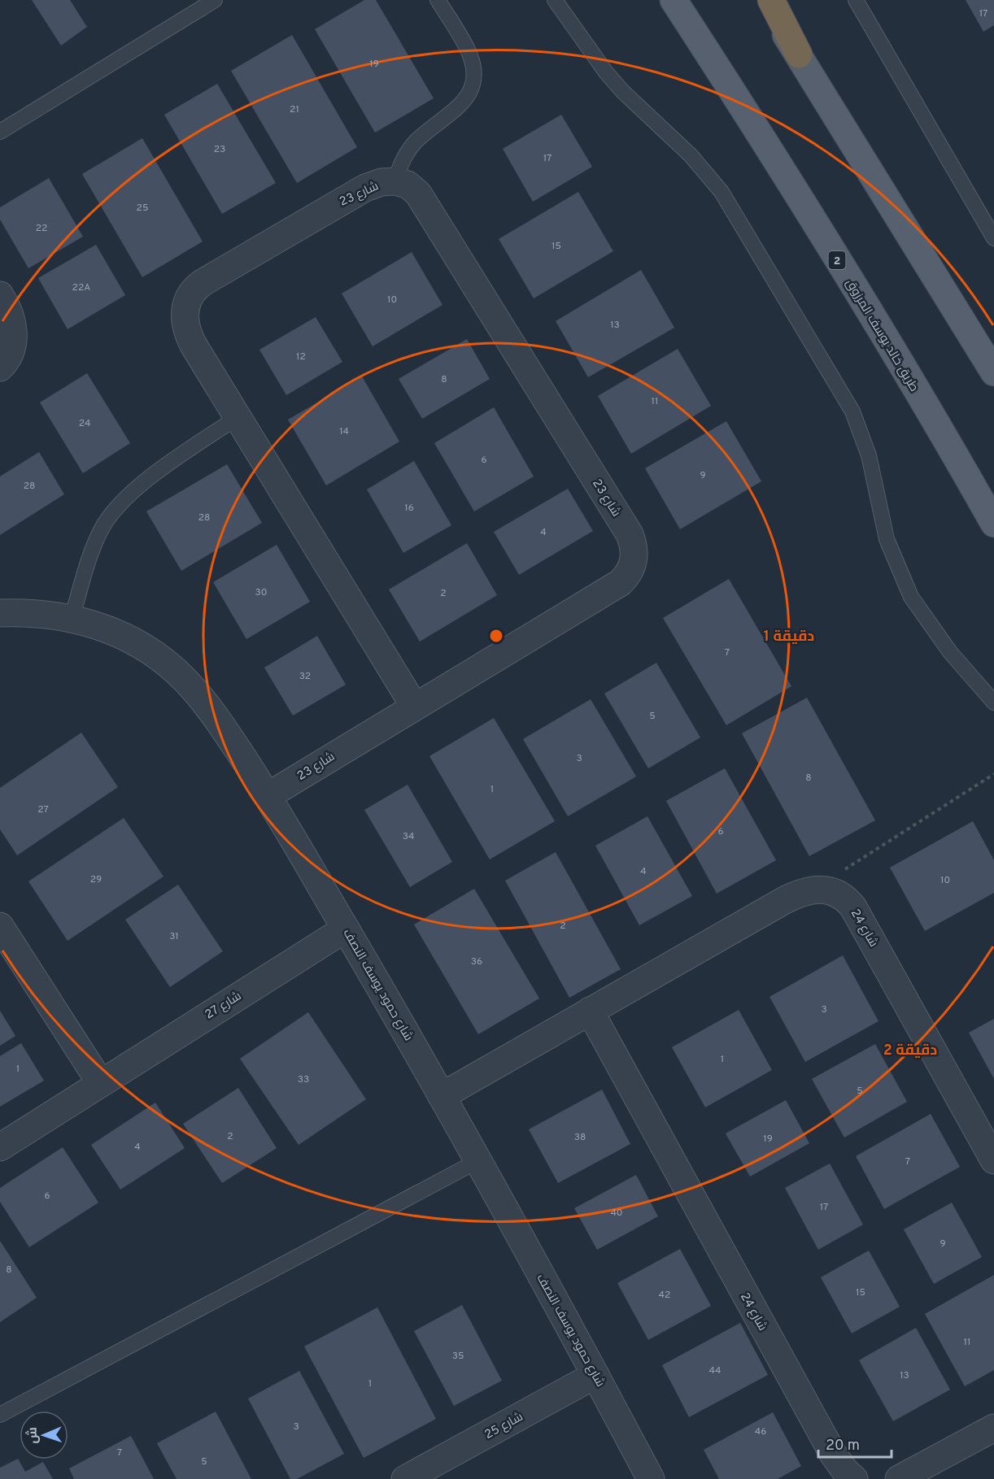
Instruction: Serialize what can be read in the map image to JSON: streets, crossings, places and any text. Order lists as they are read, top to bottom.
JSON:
{
  "streets": {
    "main road": ["2", "طريق خالد يوسف المرزوق"],
    "street": [
      "شارع 23",
      "شارع 24",
      "شارع حمود يوسف النصف",
      "شارع 27",
      "شارع 25"
    ]
  },
  "crossings": [
    ["شارع 23", "شارع حمود يوسف النصف"],
    ["شارع حمود يوسف النصف", "شارع 27"],
    ["شارع حمود يوسف النصف", "شارع 25"]
  ],
  "house_numbers": [
    "17",
    "19",
    "21",
    "23",
    "17",
    "25",
    "22",
    "15",
    "22A",
    "10",
    "13",
    "12",
    "8",
    "11",
    "24",
    "14",
    "6",
    "9",
    "28",
    "16",
    "28",
    "4",
    "30",
    "2",
    "7",
    "32",
    "5",
    "3",
    "8",
    "1",
    "27",
    "6",
    "34",
    "4",
    "29",
    "10",
    "2",
    "31",
    "36",
    "3",
    "1",
    "1",
    "33",
    "5",
    "2",
    "38",
    "19",
    "4",
    "7",
    "6",
    "17",
    "40",
    "9",
    "8",
    "15",
    "42",
    "11",
    "35",
    "44",
    "13",
    "1",
    "3",
    "46",
    "7",
    "5"
  ],
  "scale_bar": "20 m",
  "north": "left",
  "rings": ["1 دقيقة", "2 دقيقة"]
}
